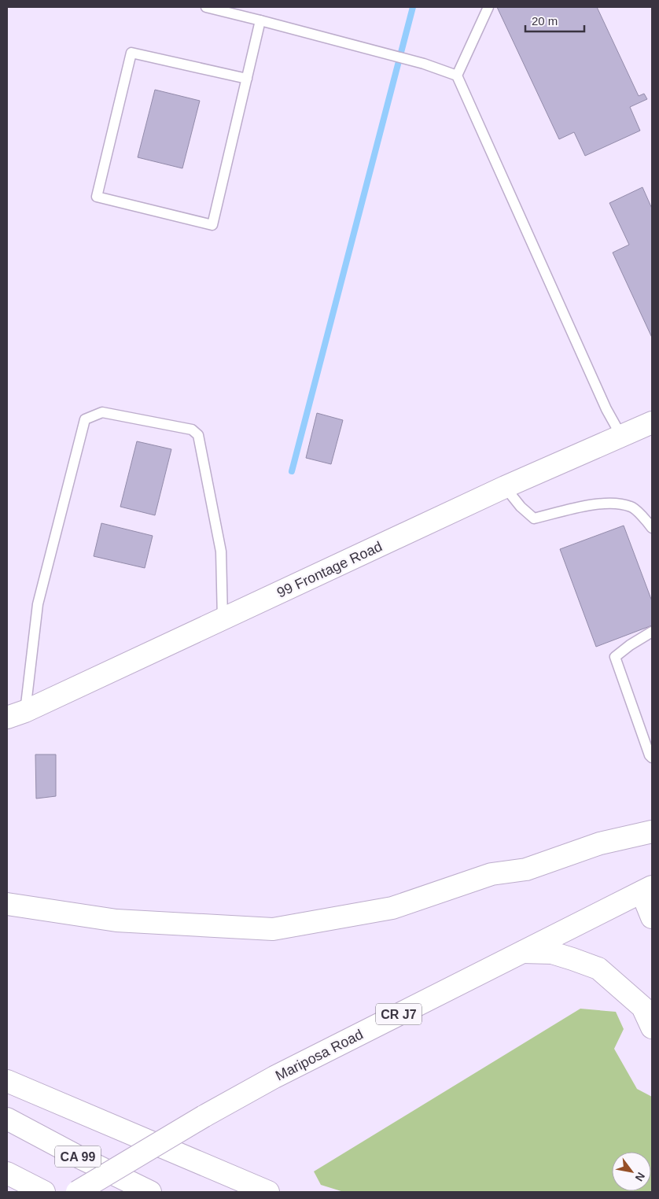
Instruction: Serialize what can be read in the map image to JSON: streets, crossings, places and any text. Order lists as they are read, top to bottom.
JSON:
{
  "streets": {
    "main road": [
      "99 Frontage Road",
      "CR J7",
      "Mariposa Road",
      "CA 99"
    ]
  },
  "scale_bar": "20 m",
  "north": "bottom right"
}
